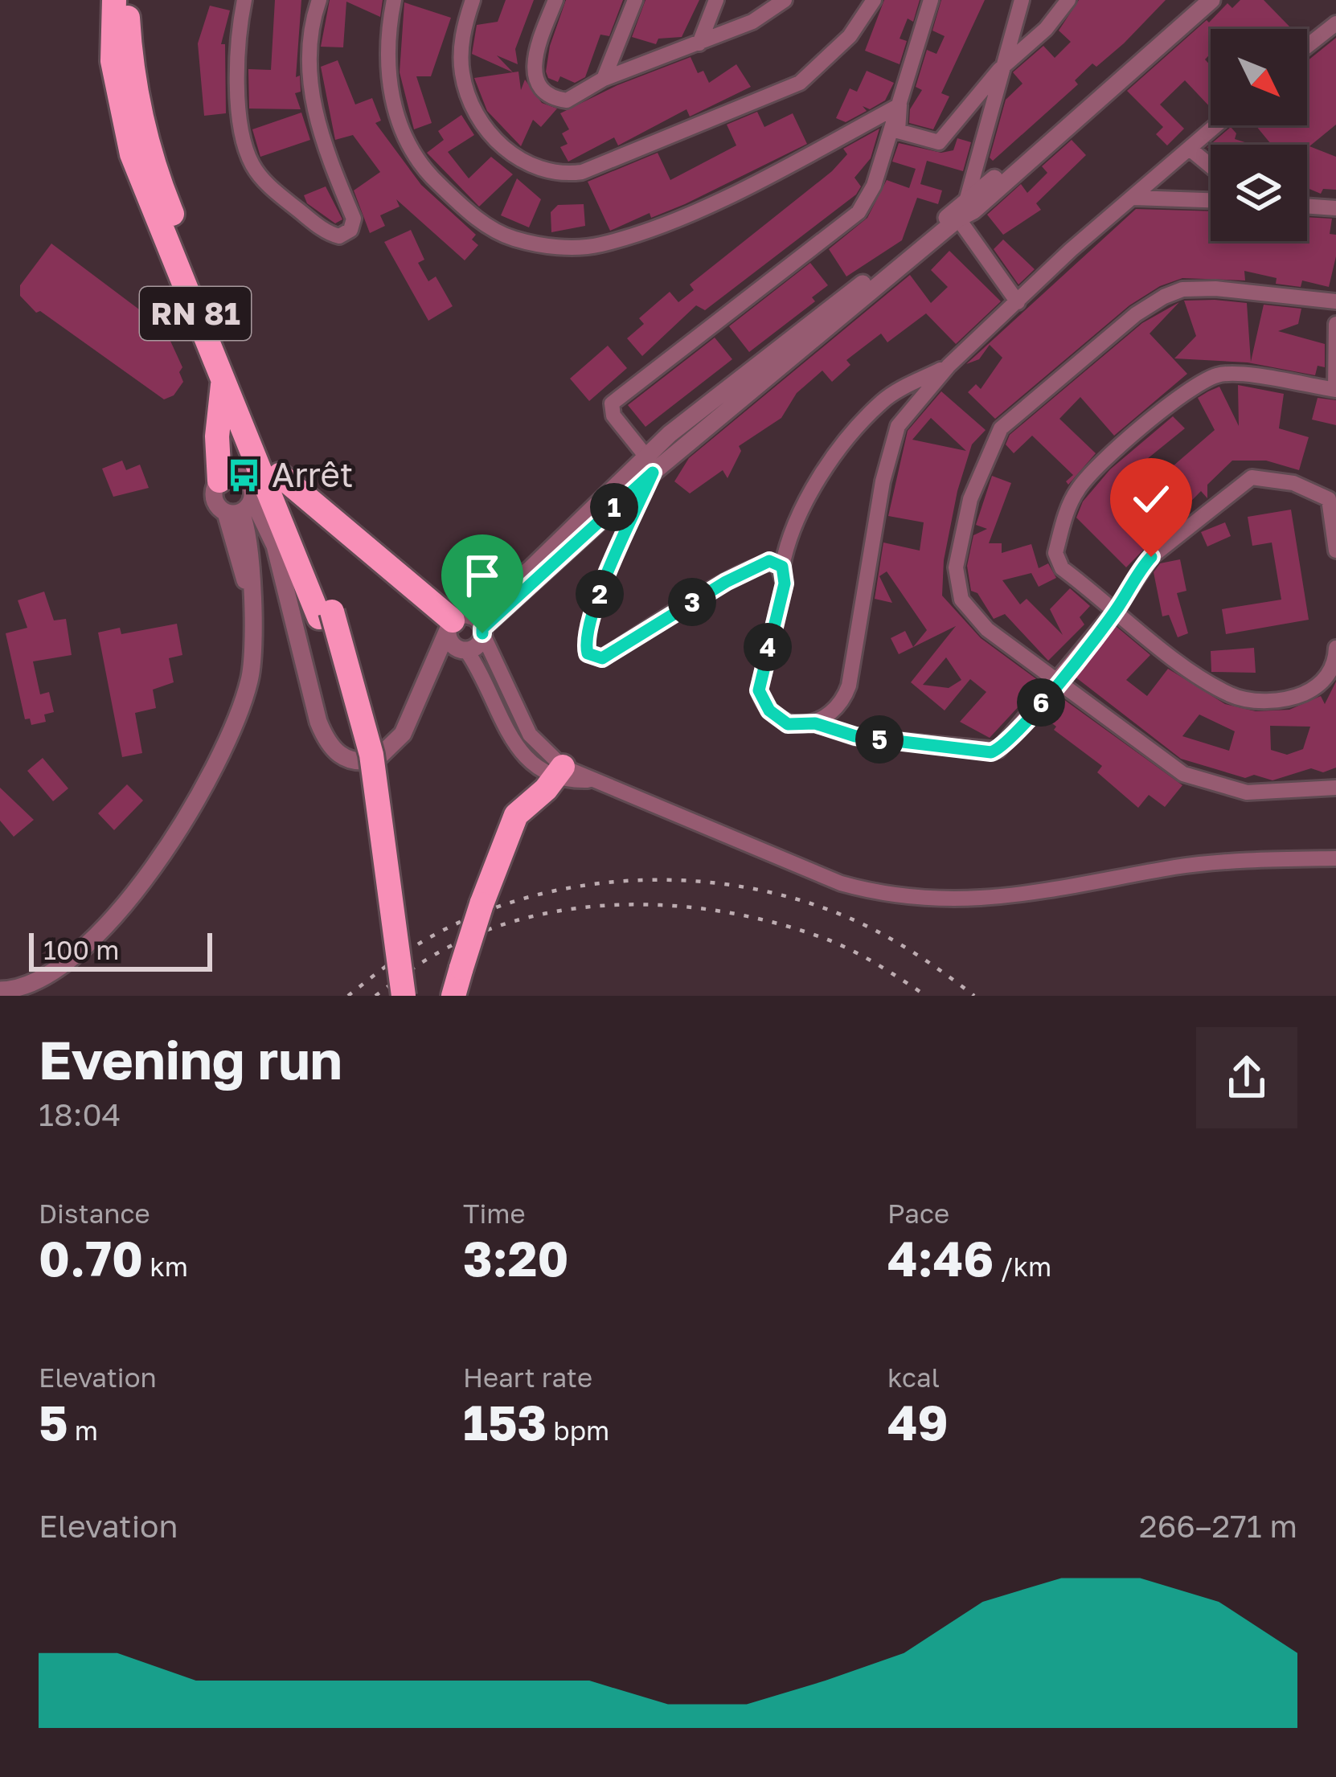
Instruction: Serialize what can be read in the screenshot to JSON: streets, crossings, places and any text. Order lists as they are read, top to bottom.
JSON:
{
  "streets": {
    "highway": ["RN 81"]
  },
  "places": {
    "bus stop": ["Arrêt"]
  },
  "scale_bar": "100 m",
  "north": "bottom right",
  "page": {
    "pins": [
      "1",
      "2",
      "3",
      "4",
      "6",
      "5"
    ],
    "scale": "100 m",
    "heading": ["Evening run", "18:04"],
    "stats": [
      ["Distance", "0.70 km"],
      ["Time", "3:20"],
      ["Pace", "4:46 /km"],
      ["Elevation", "5 m"],
      ["Heart rate", "153 bpm"],
      ["kcal", "49"]
    ],
    "chart": ["Elevation", "266–271 m"]
  }
}
